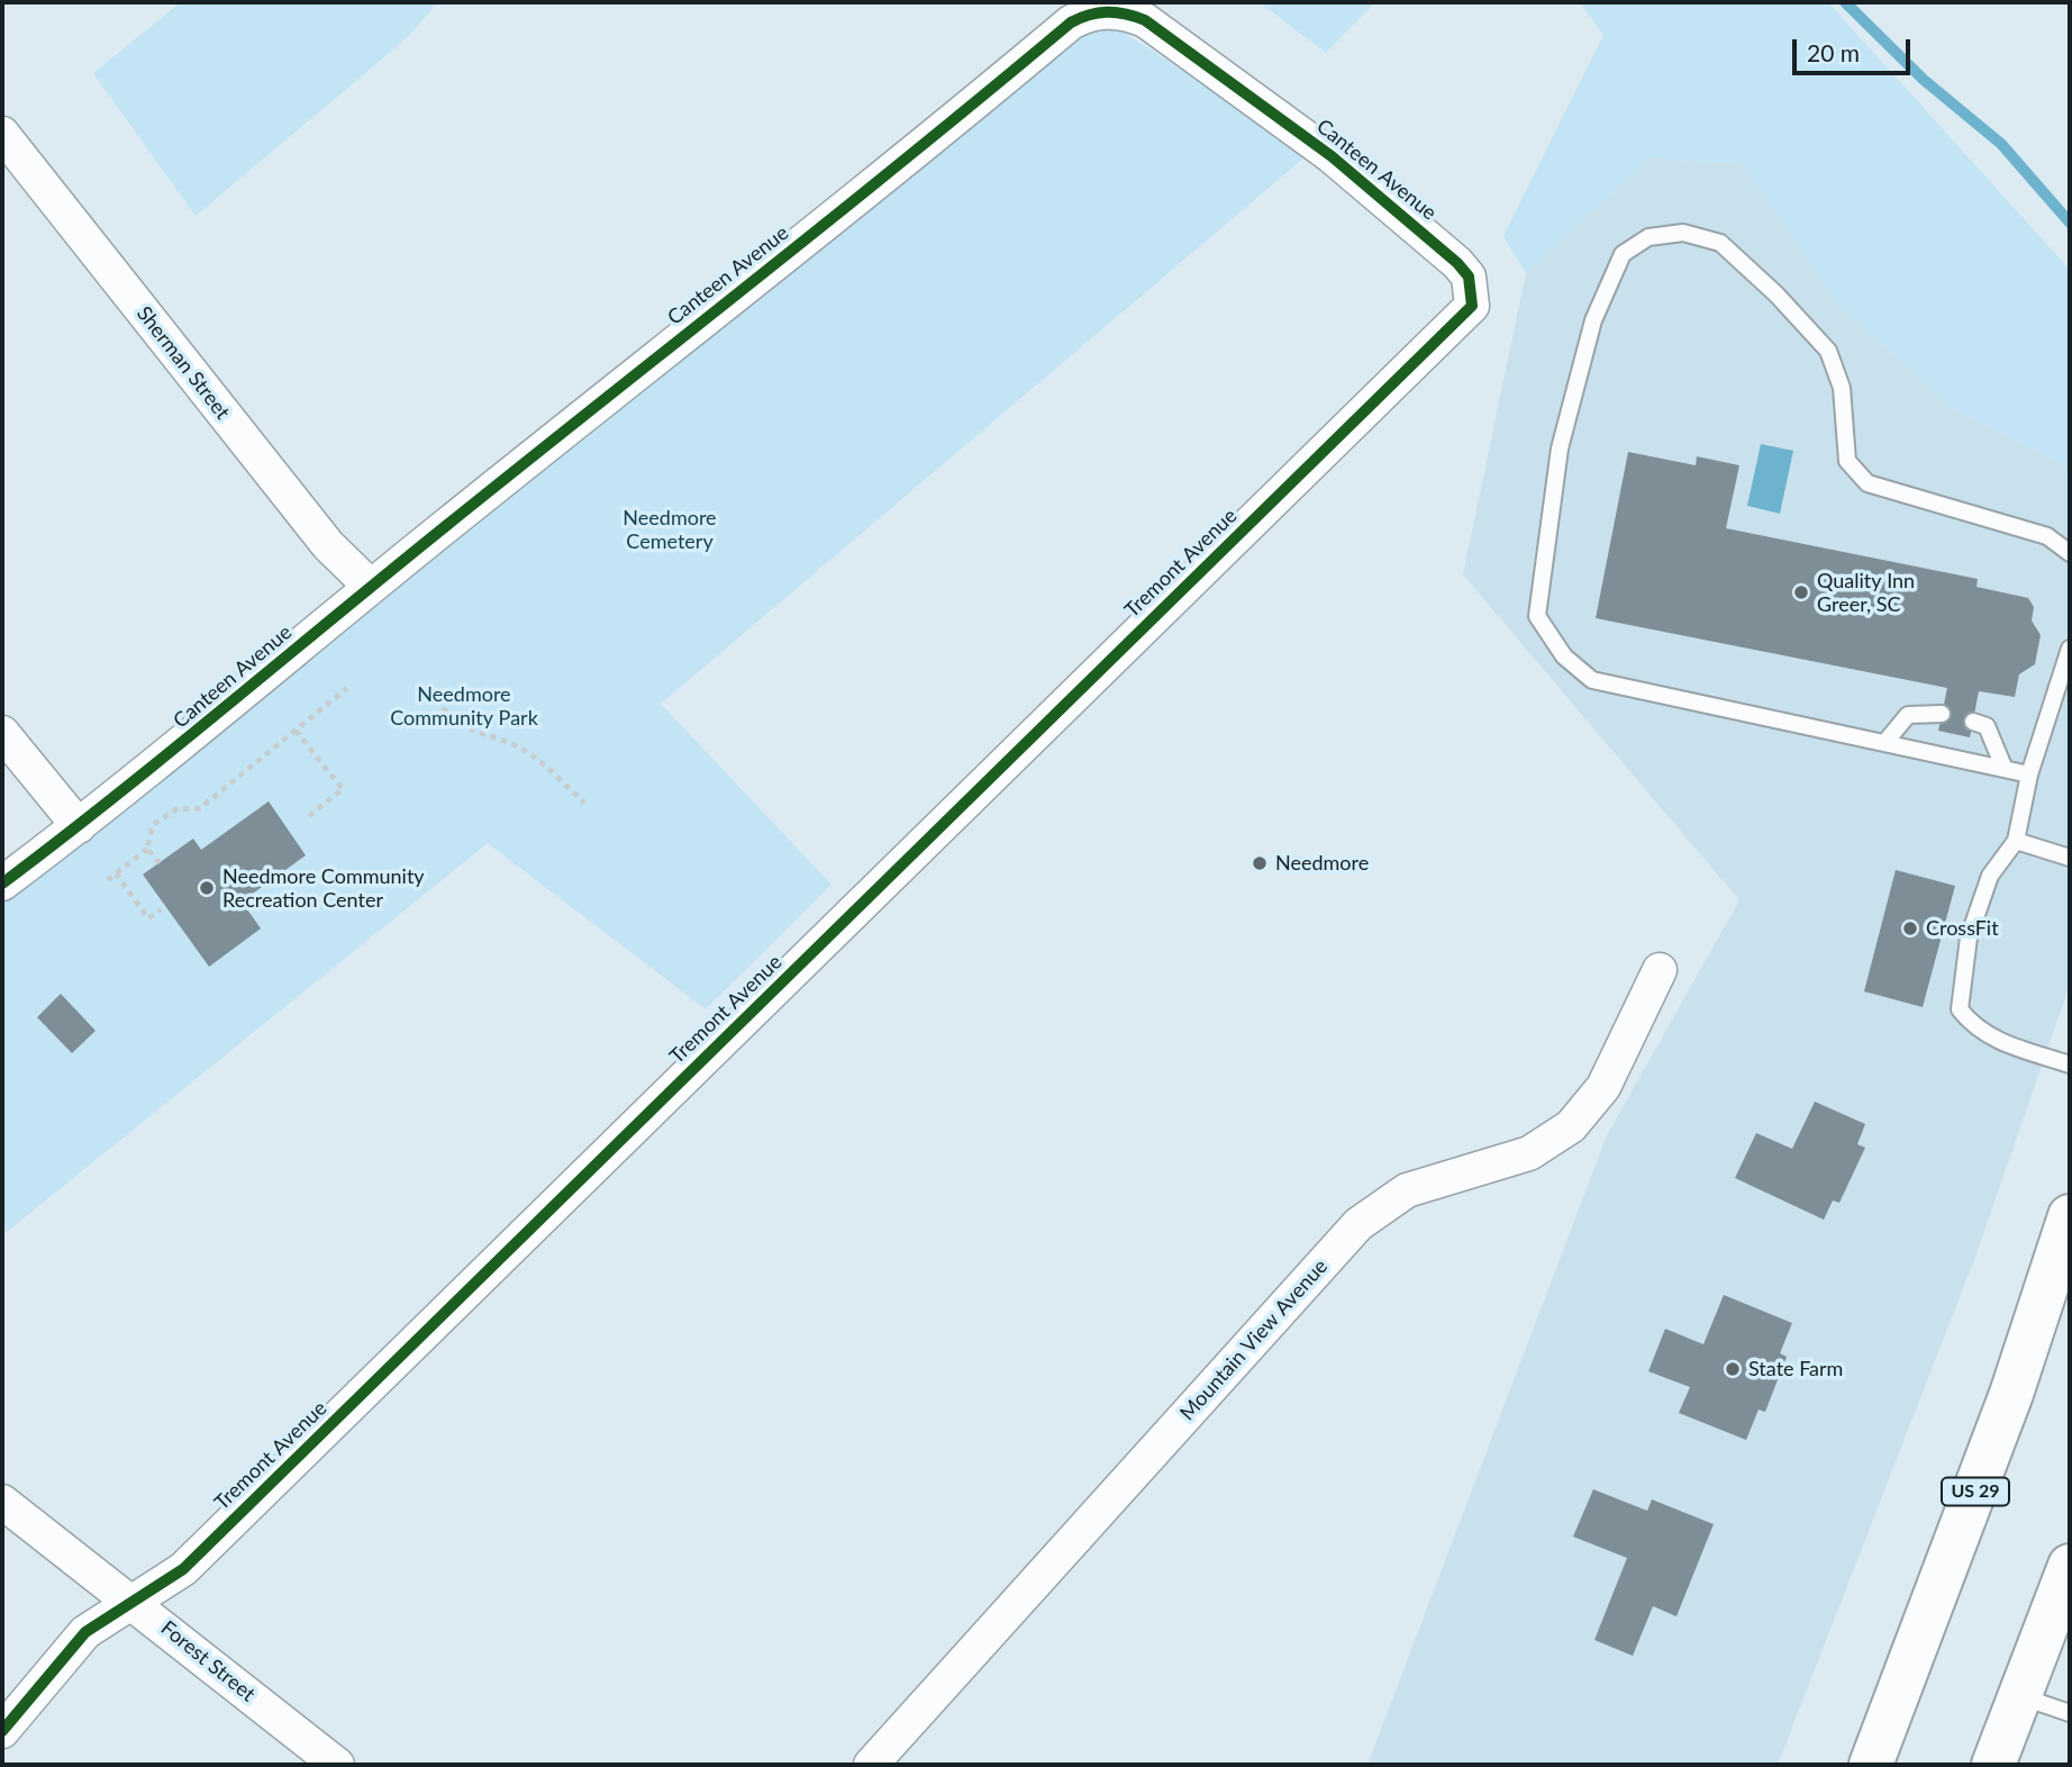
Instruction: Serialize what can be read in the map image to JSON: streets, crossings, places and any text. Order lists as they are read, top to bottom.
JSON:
{
  "streets": {
    "main road": ["US 29"],
    "street": [
      "Canteen Avenue",
      "Sherman Street",
      "Tremont Avenue",
      "Mountain View Avenue",
      "Forest Street"
    ]
  },
  "crossings": [
    ["Canteen Avenue", "Sherman Street"],
    ["Canteen Avenue", "Tremont Avenue"],
    ["Tremont Avenue", "Forest Street"]
  ],
  "parks": ["Needmore Cemetery", "Needmore Community Park"],
  "places": [
    "Quality Inn Greer, SC",
    "Needmore",
    "Needmore Community Recreation Center",
    "CrossFit",
    "State Farm"
  ],
  "scale_bar": "20 m"
}
